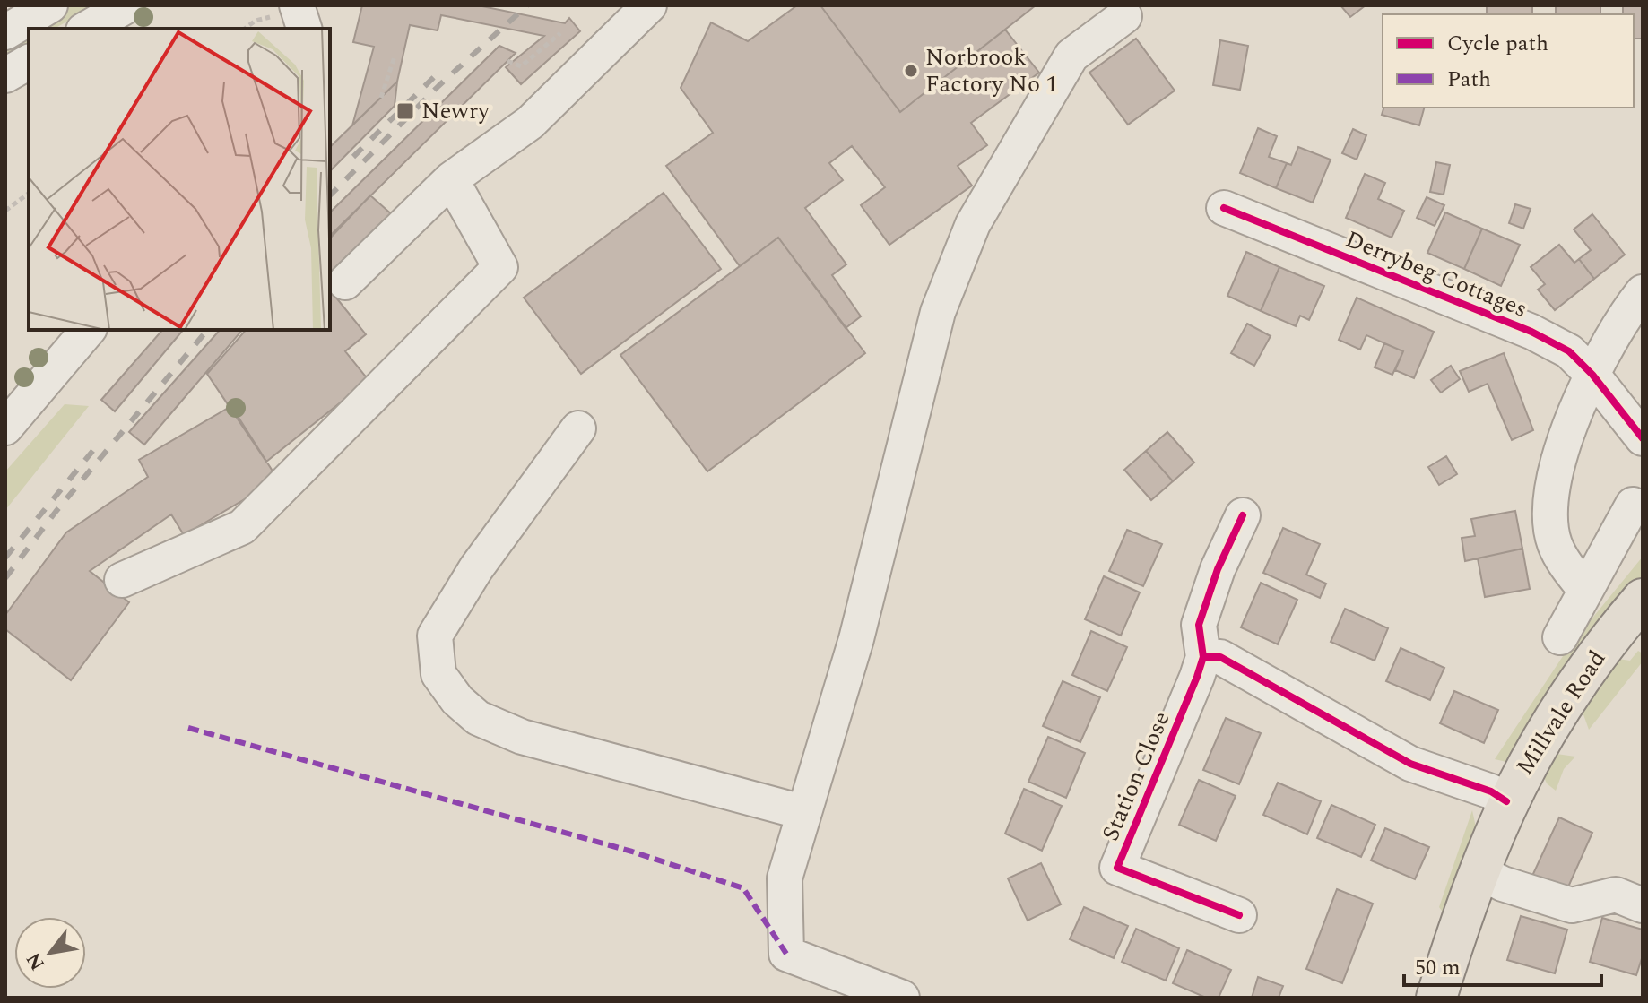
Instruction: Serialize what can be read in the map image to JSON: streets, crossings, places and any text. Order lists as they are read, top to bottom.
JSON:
{
  "streets": {
    "main road": ["Millvale Road"],
    "street": ["Derrybeg Cottages", "Station Close"]
  },
  "places": {
    "other": ["Norbrook Factory No 1"],
    "transit": ["Newry"]
  },
  "legend": ["Cycle path", "Path"],
  "scale_bar": "50 m",
  "north": "bottom left"
}
